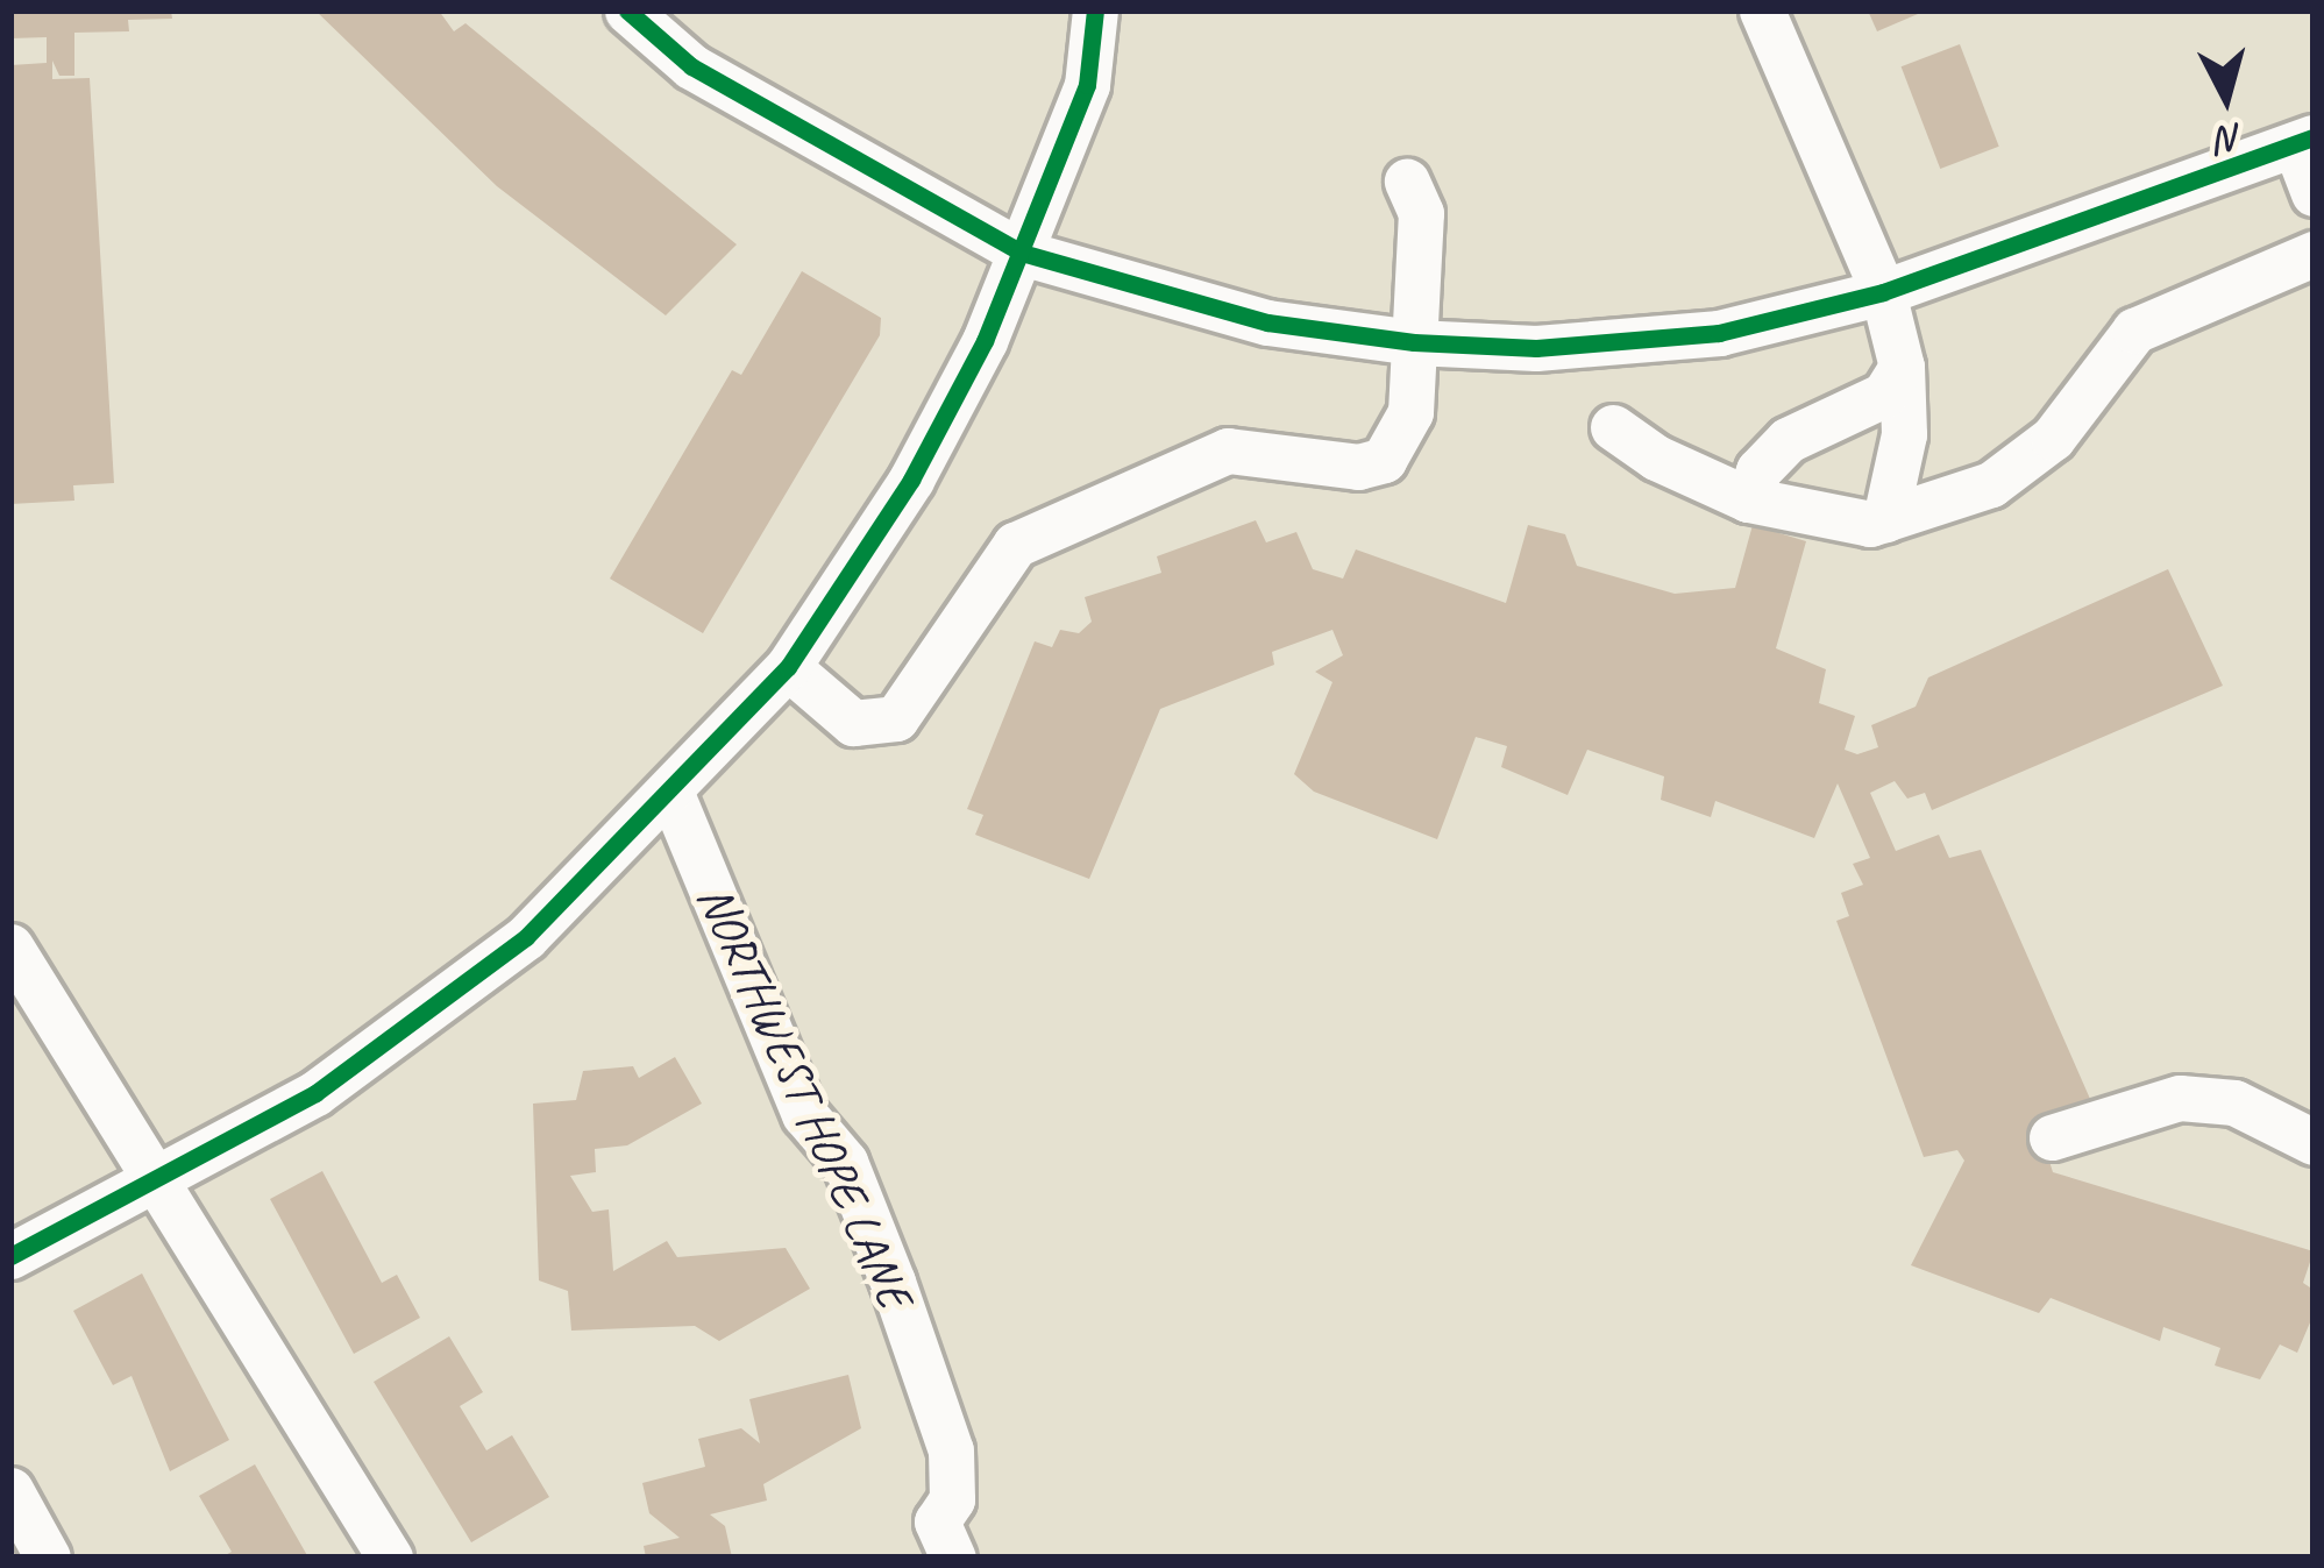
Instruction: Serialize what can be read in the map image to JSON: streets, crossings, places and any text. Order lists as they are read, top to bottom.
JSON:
{
  "streets": {
    "street": ["NORTHWEST HOPE LANE"]
  },
  "north": "bottom"
}
